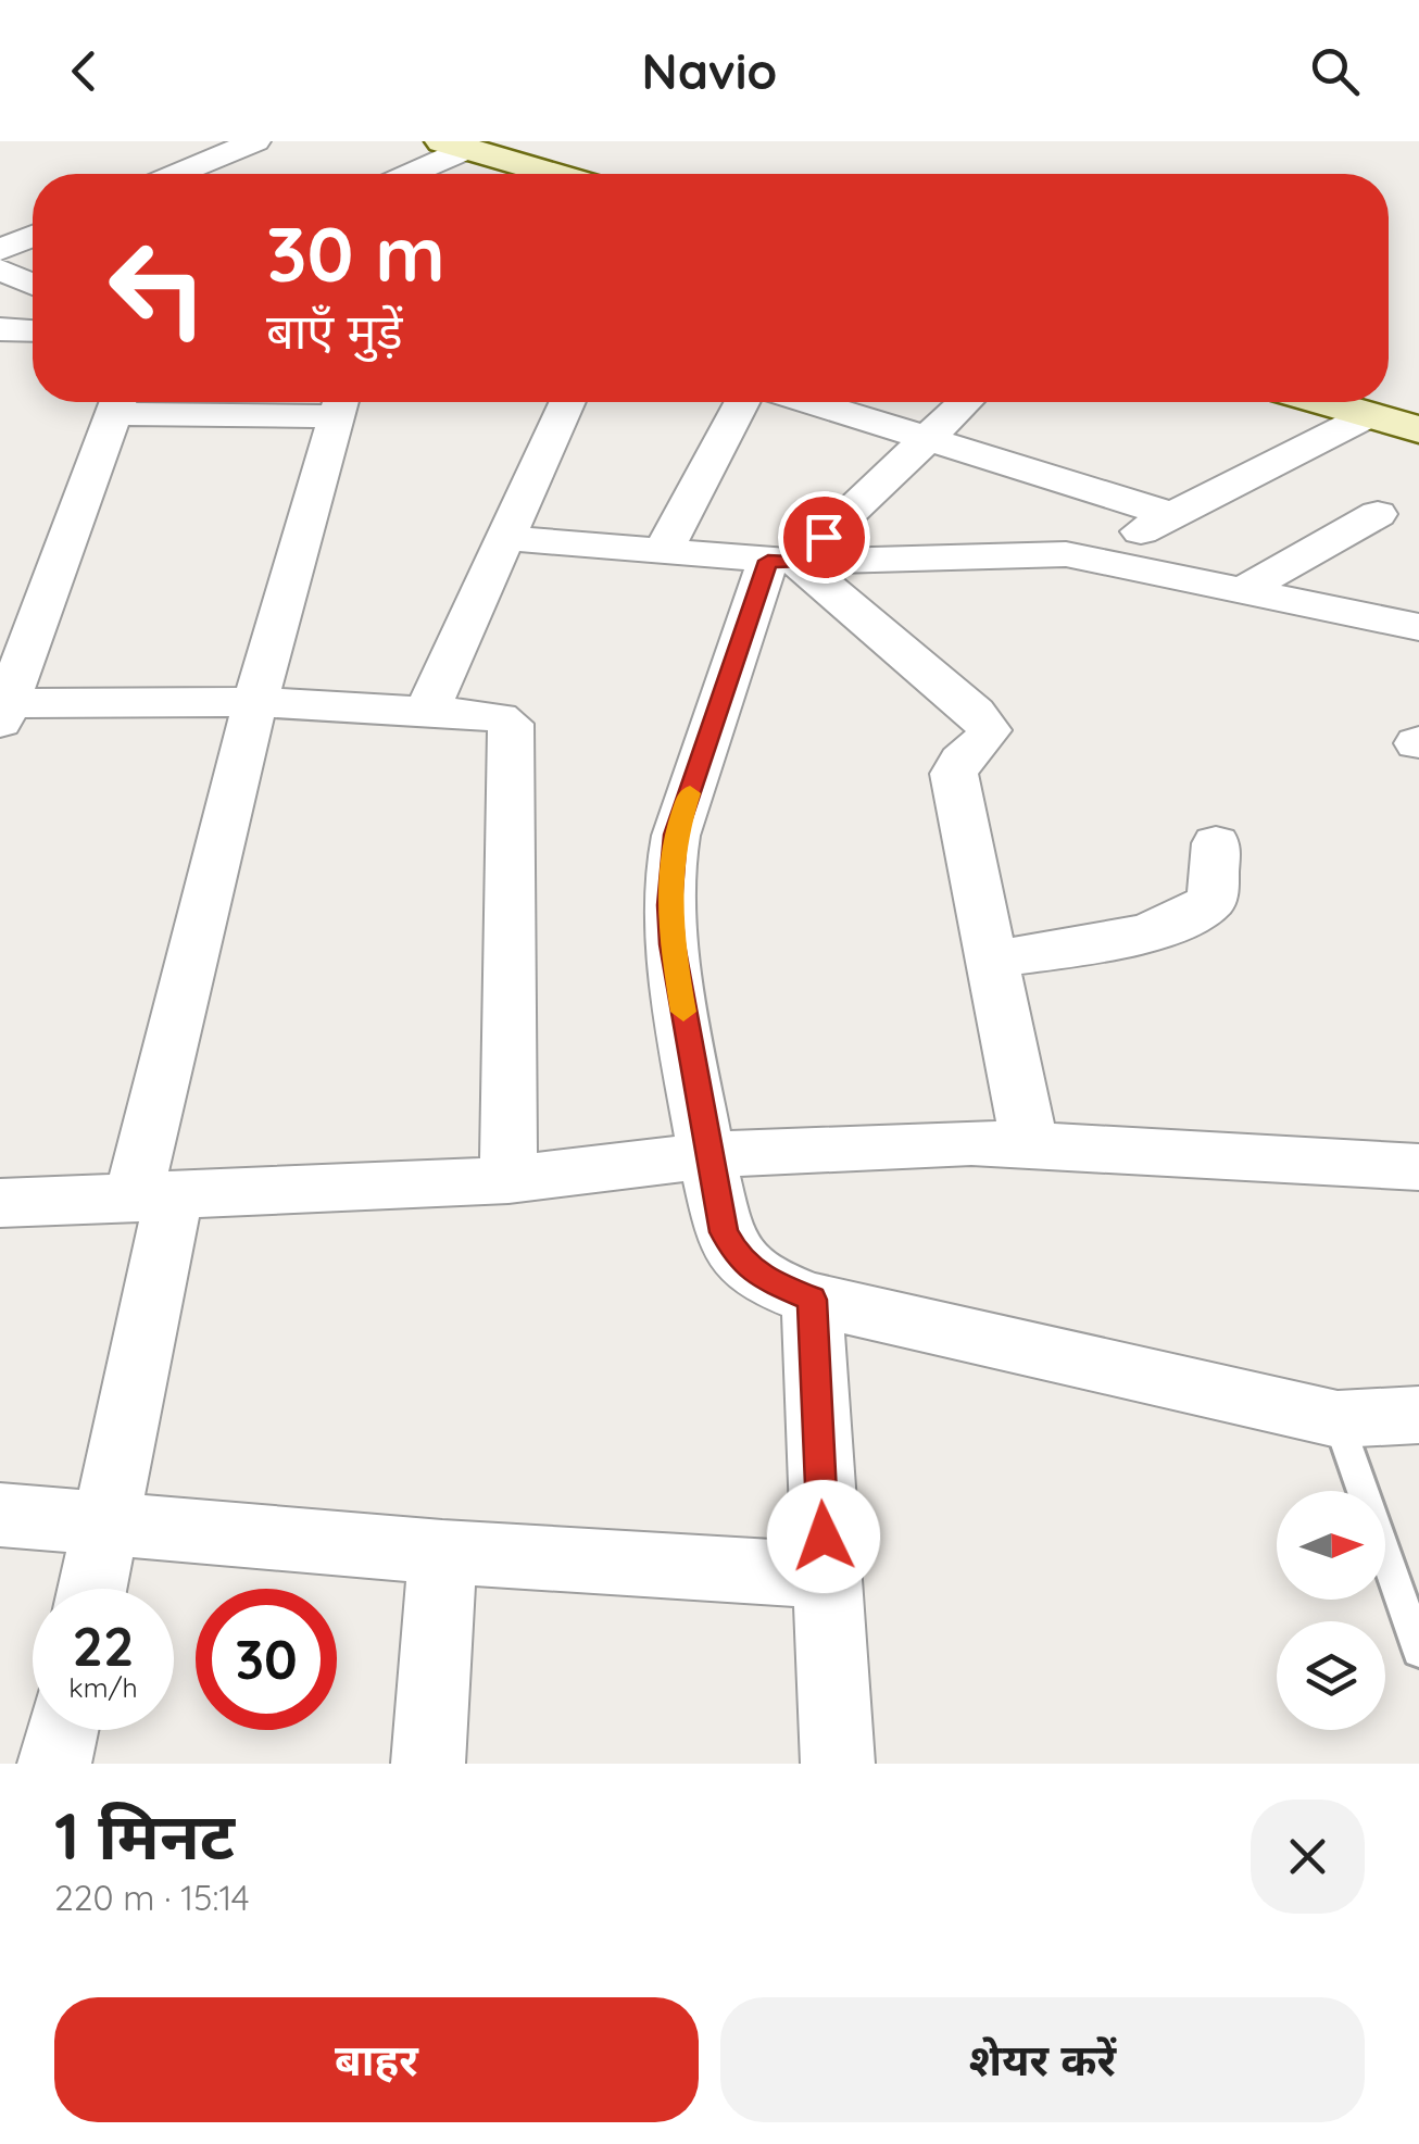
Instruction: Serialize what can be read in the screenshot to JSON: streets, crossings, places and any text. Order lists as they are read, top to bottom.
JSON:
{
  "north": "right",
  "page": {
    "header": "Navio",
    "turn": ["30 m", "बाएँ मुड़ें"],
    "speed": "22 km/h",
    "limit": "30",
    "heading": ["1 मिनट", "220 m · 15:14"],
    "buttons": ["बाहर", "शेयर करें"]
  }
}
